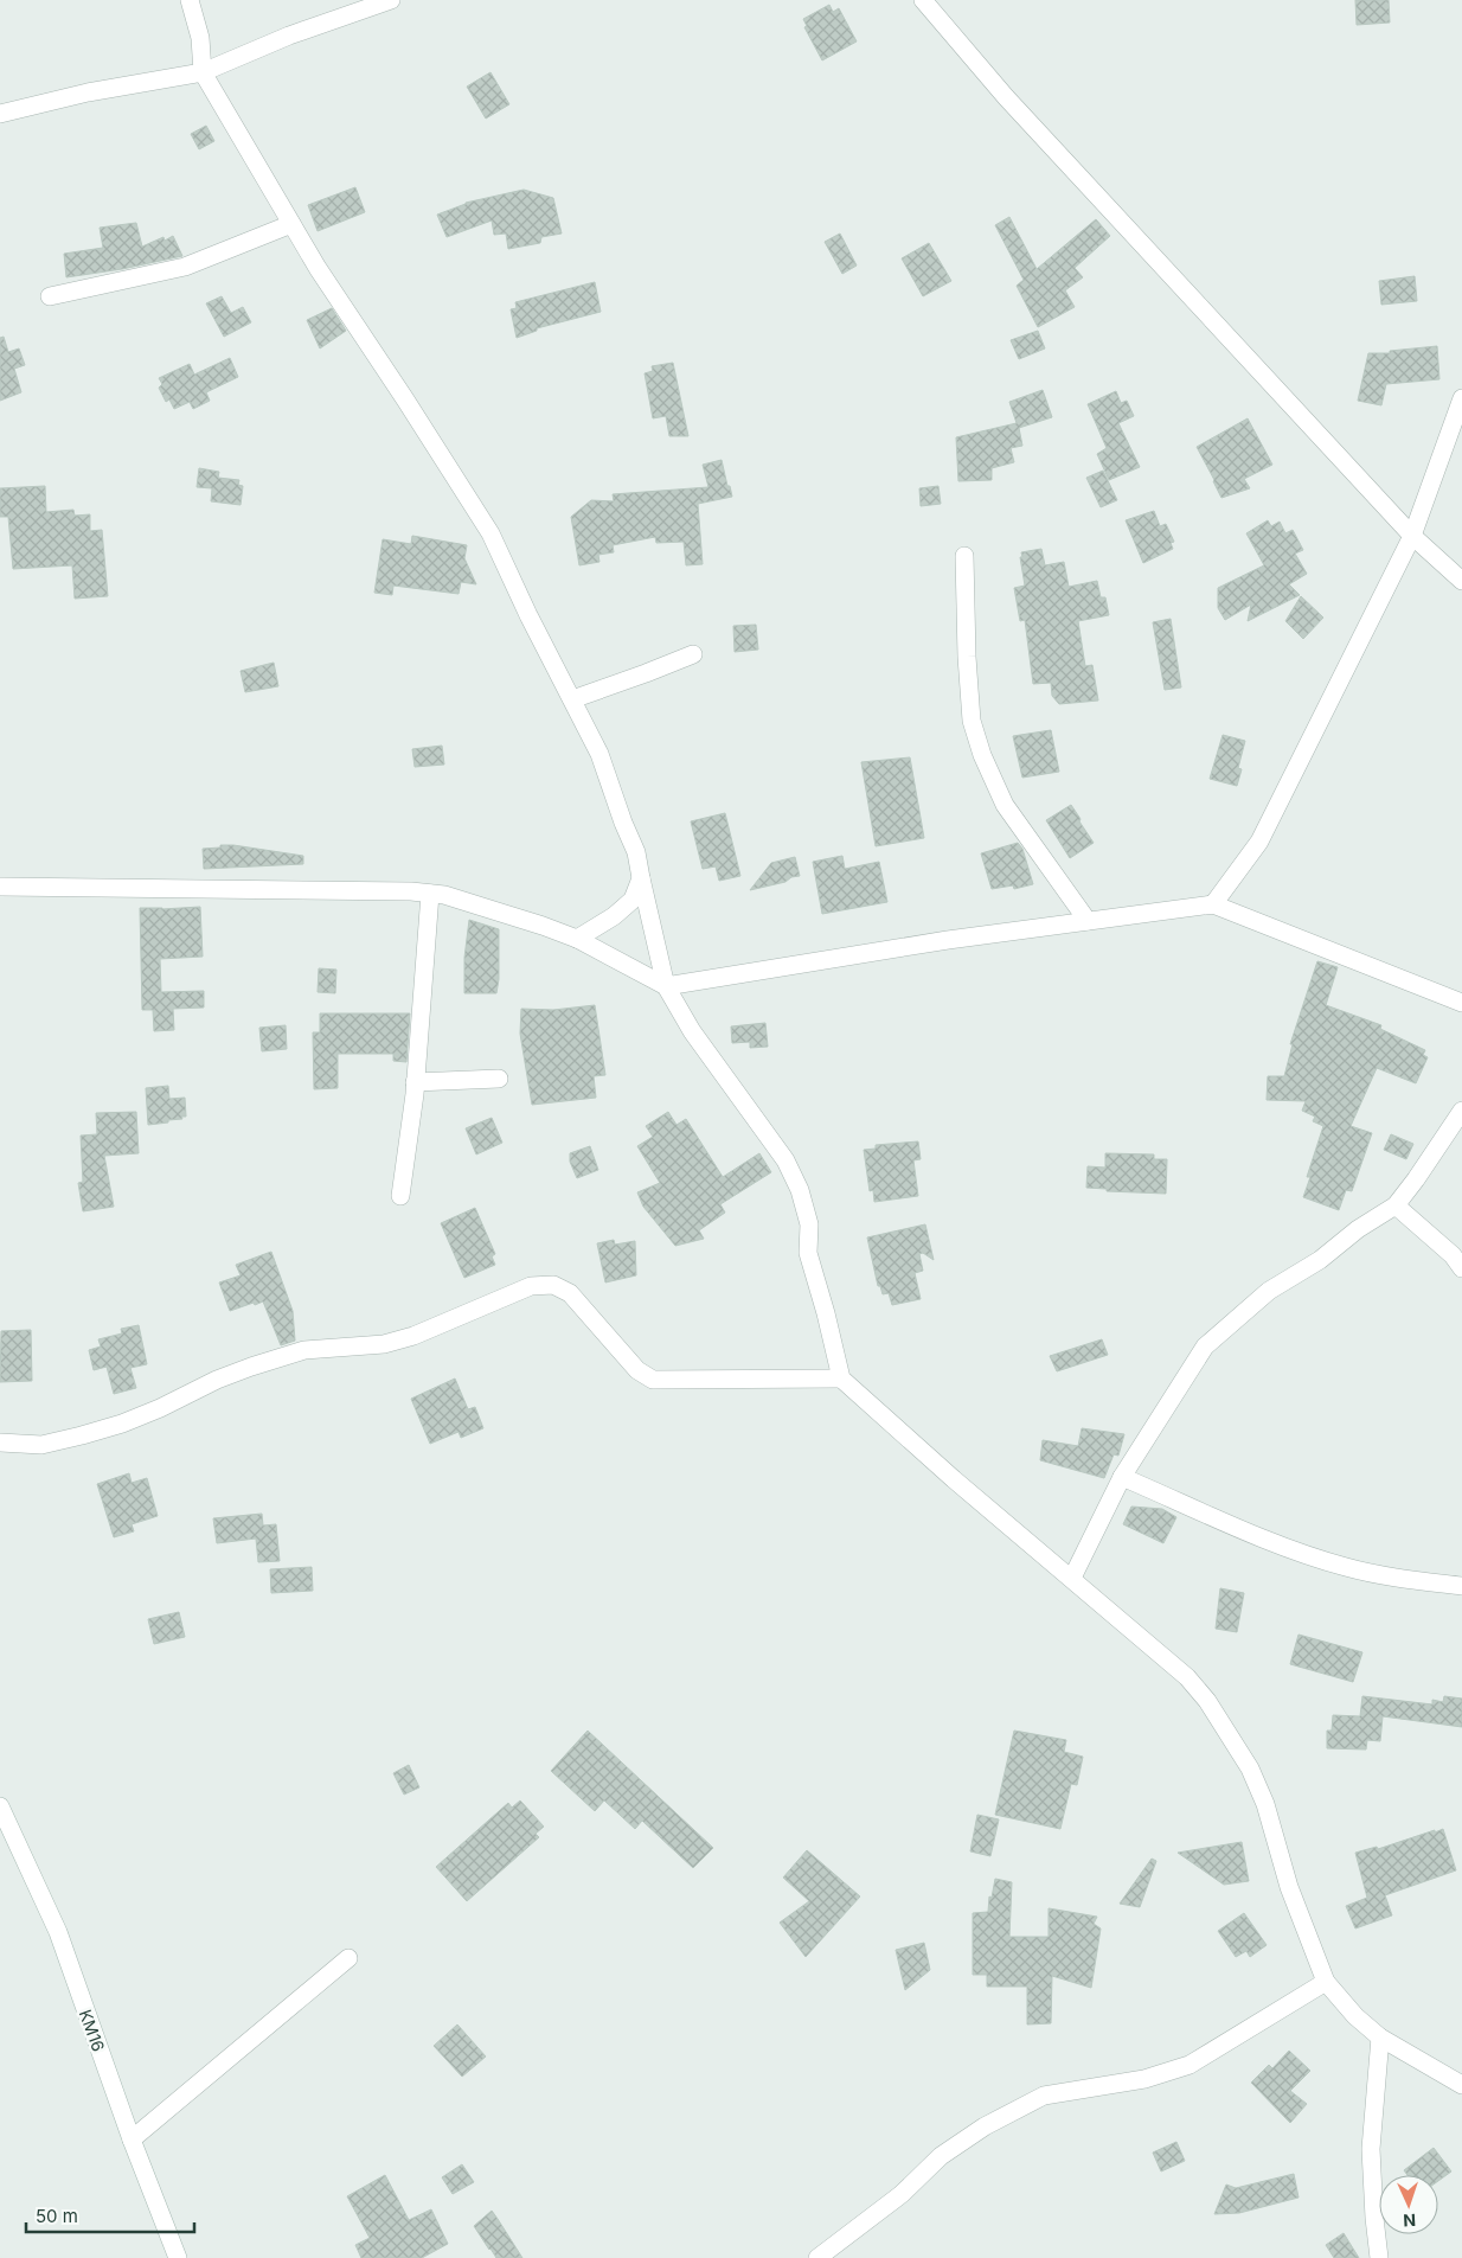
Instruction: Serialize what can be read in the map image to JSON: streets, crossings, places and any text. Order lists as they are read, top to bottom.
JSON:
{
  "streets": {
    "street": ["KM16"]
  },
  "scale_bar": "50 m",
  "north": "bottom"
}
